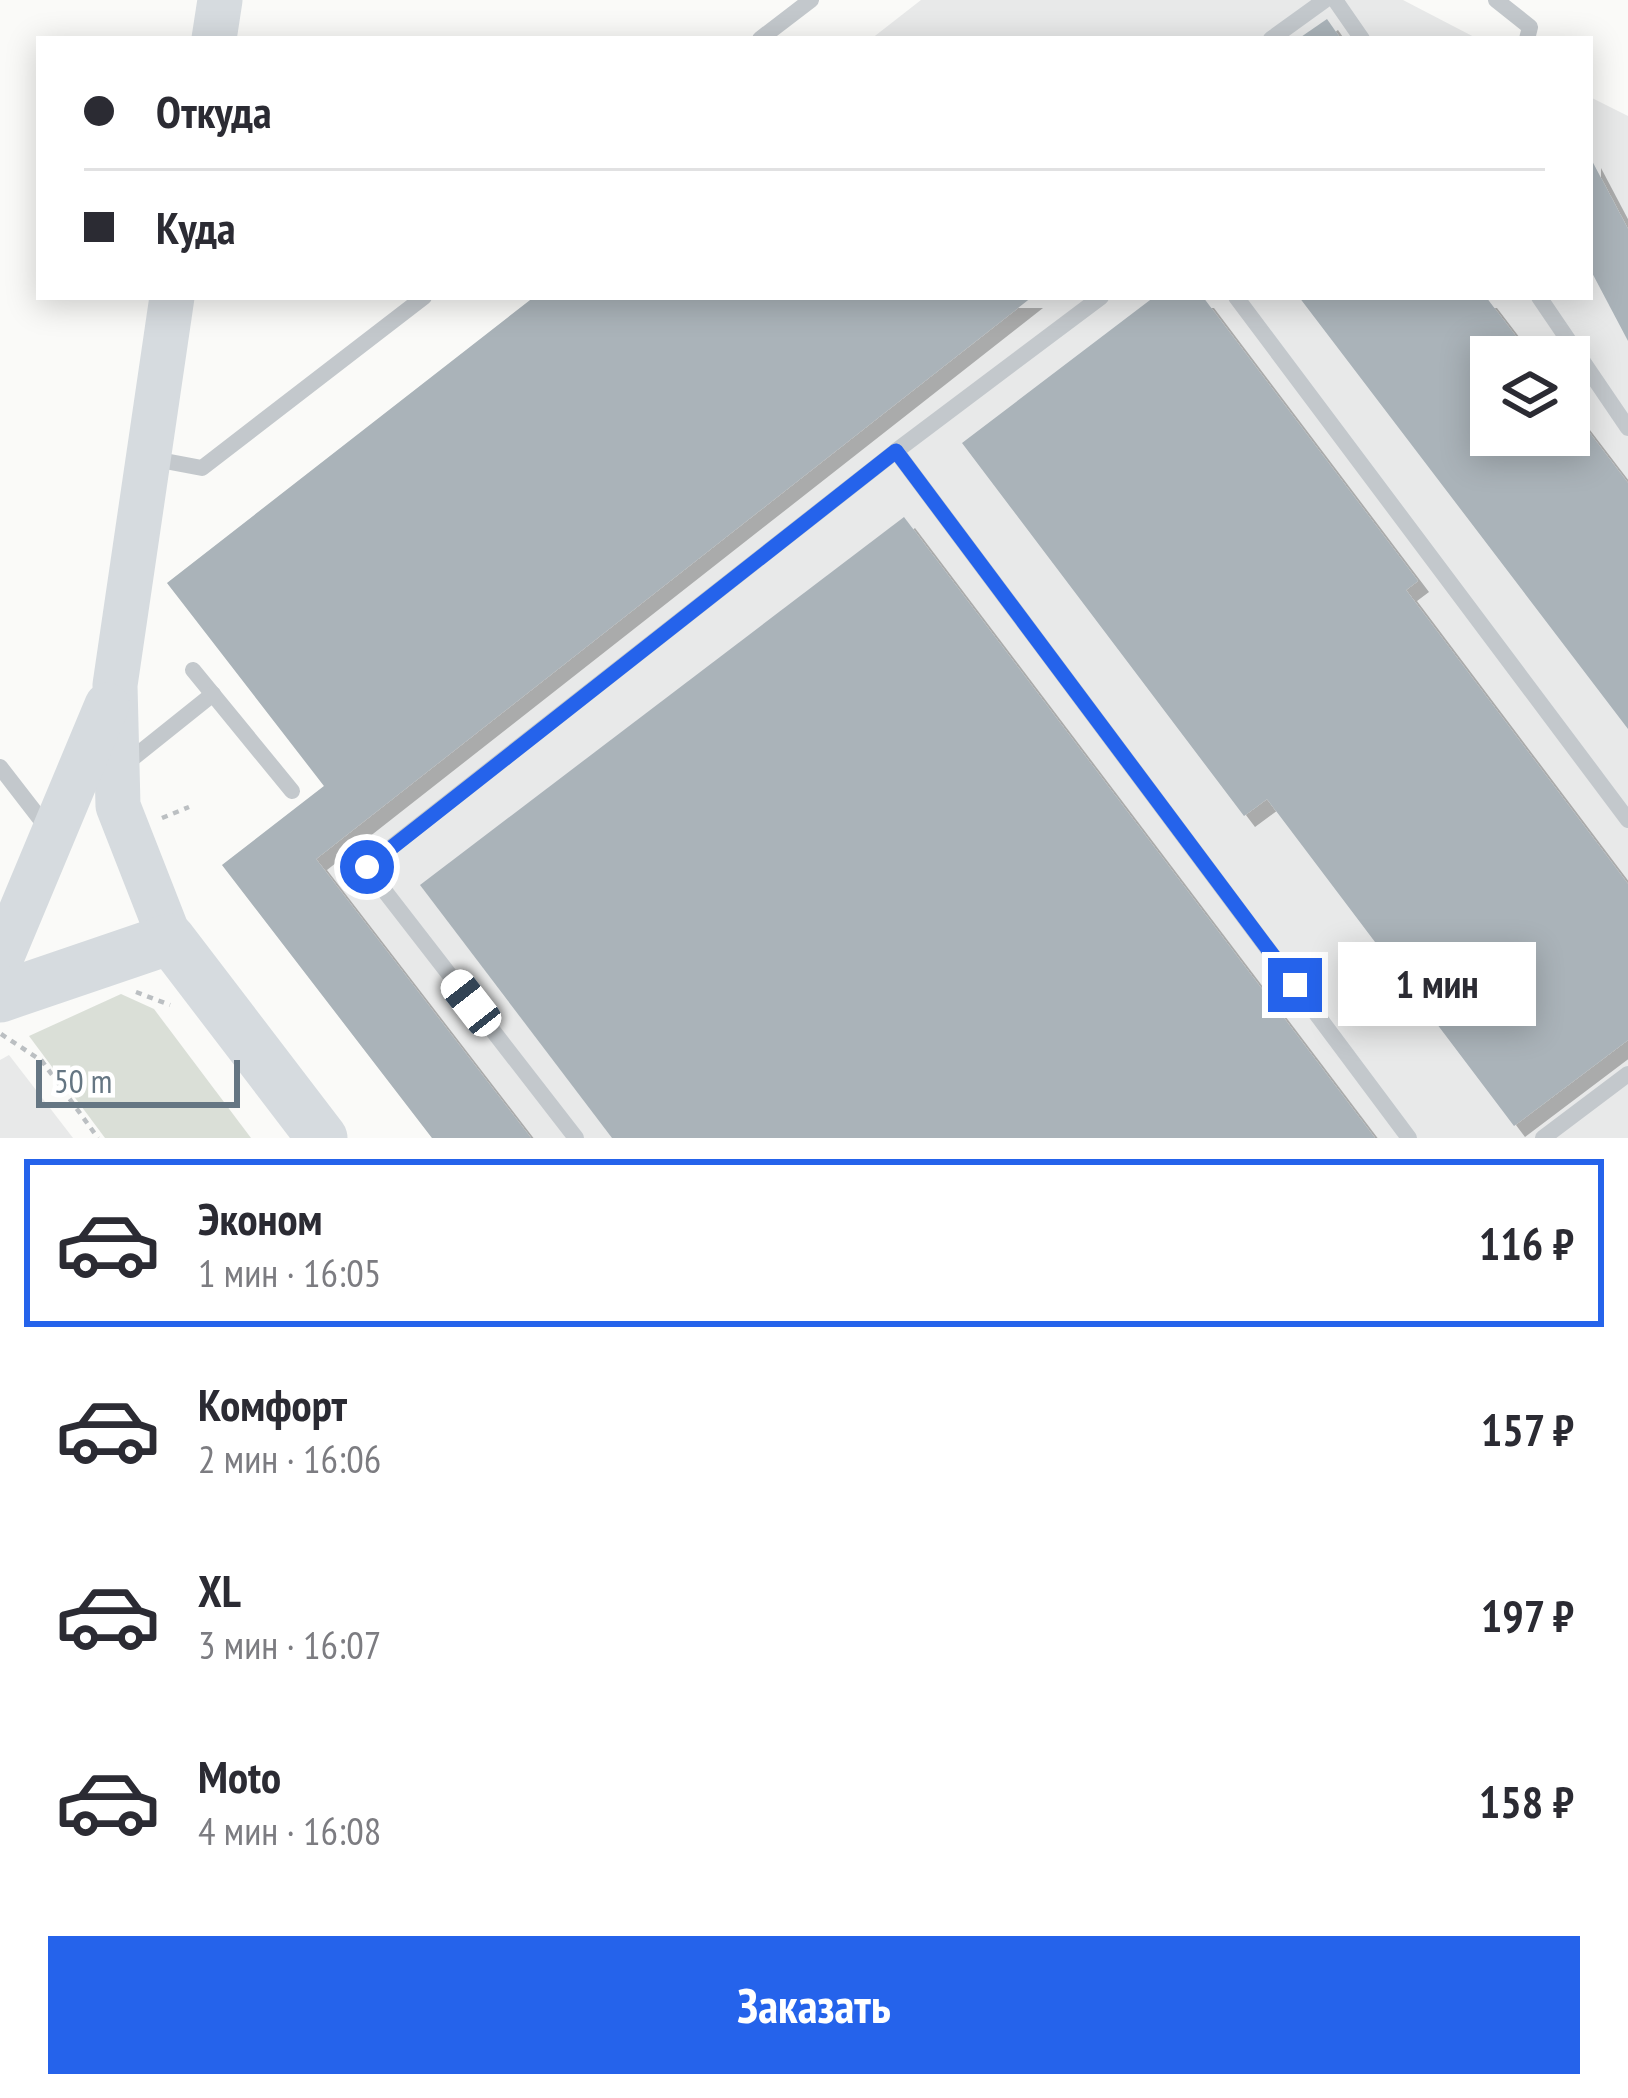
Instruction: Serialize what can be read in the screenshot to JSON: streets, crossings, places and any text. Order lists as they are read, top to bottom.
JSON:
{
  "scale_bar": "50 m",
  "page": {
    "banner": ["Откуда", "Куда"],
    "bubble": "1 мин",
    "scale": "50 m",
    "list": [
      {
        "name": "Эконом",
        "note": "1 мин · 16:05",
        "value": "116 ₽"
      },
      {
        "name": "Комфорт",
        "note": "2 мин · 16:06",
        "value": "157 ₽"
      },
      {
        "name": "XL",
        "note": "3 мин · 16:07",
        "value": "197 ₽"
      },
      {
        "name": "Moto",
        "note": "4 мин · 16:08",
        "value": "158 ₽"
      }
    ],
    "buttons": "Заказать"
  }
}
